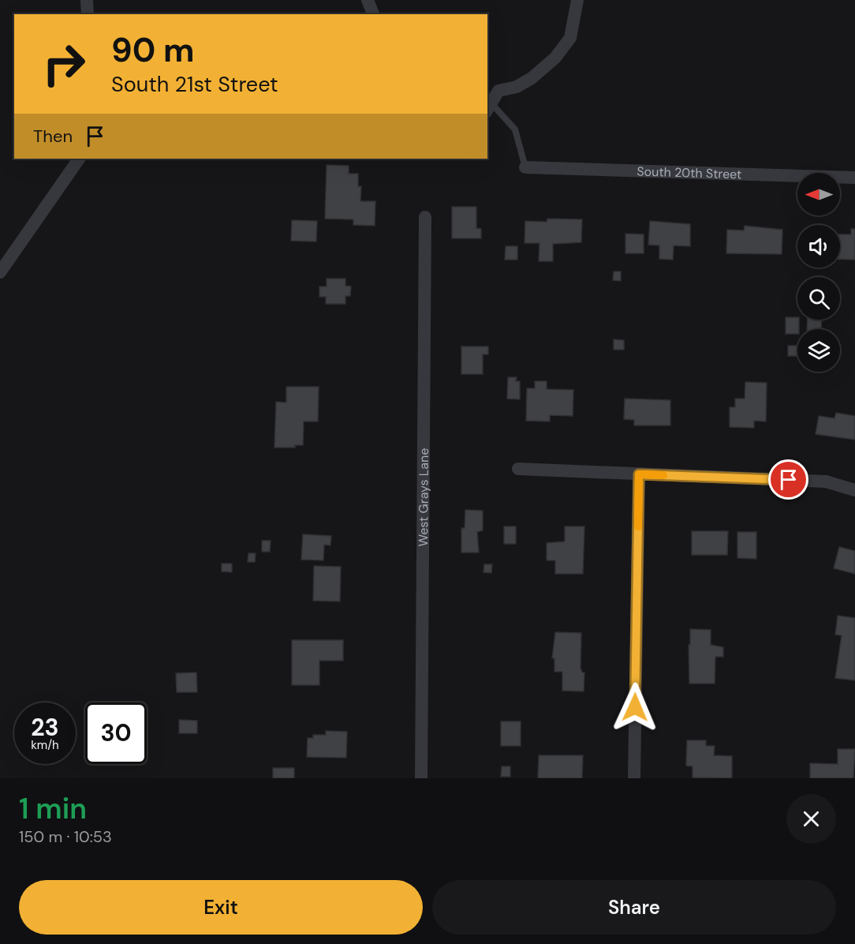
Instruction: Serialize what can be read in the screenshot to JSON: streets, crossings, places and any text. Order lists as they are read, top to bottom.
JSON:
{
  "streets": {
    "street": ["South 20th Street", "West Grays Lane"]
  },
  "north": "left",
  "page": {
    "turn": ["90 m", "South 21st Street"],
    "then": "Then",
    "speed": "23 km/h",
    "limit": "30",
    "heading": ["1 min", "150 m · 10:53"],
    "buttons": ["Exit", "Share"]
  }
}
